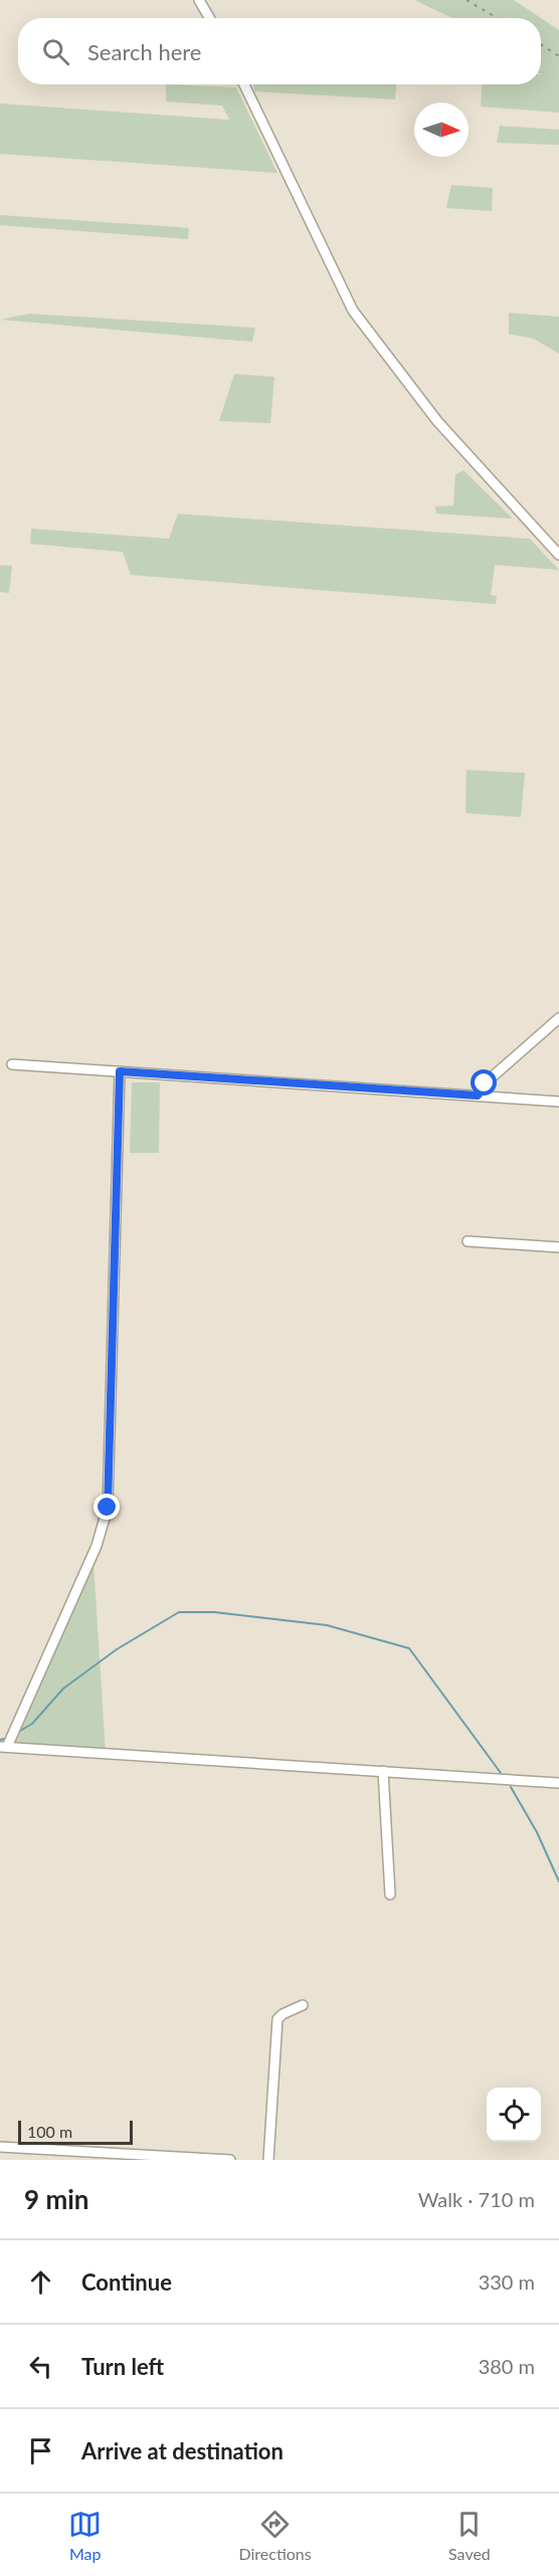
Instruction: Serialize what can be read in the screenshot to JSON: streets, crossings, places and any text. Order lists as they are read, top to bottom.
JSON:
{
  "scale_bar": "100 m",
  "north": "right",
  "page": {
    "search": "Search here",
    "scale": "100 m",
    "heading": ["9 min", "Walk · 710 m"],
    "list": [
      ["Continue", "330 m"],
      ["Turn left", "380 m"],
      "Arrive at destination"
    ],
    "nav": ["Map", "Directions", "Saved"]
  }
}
